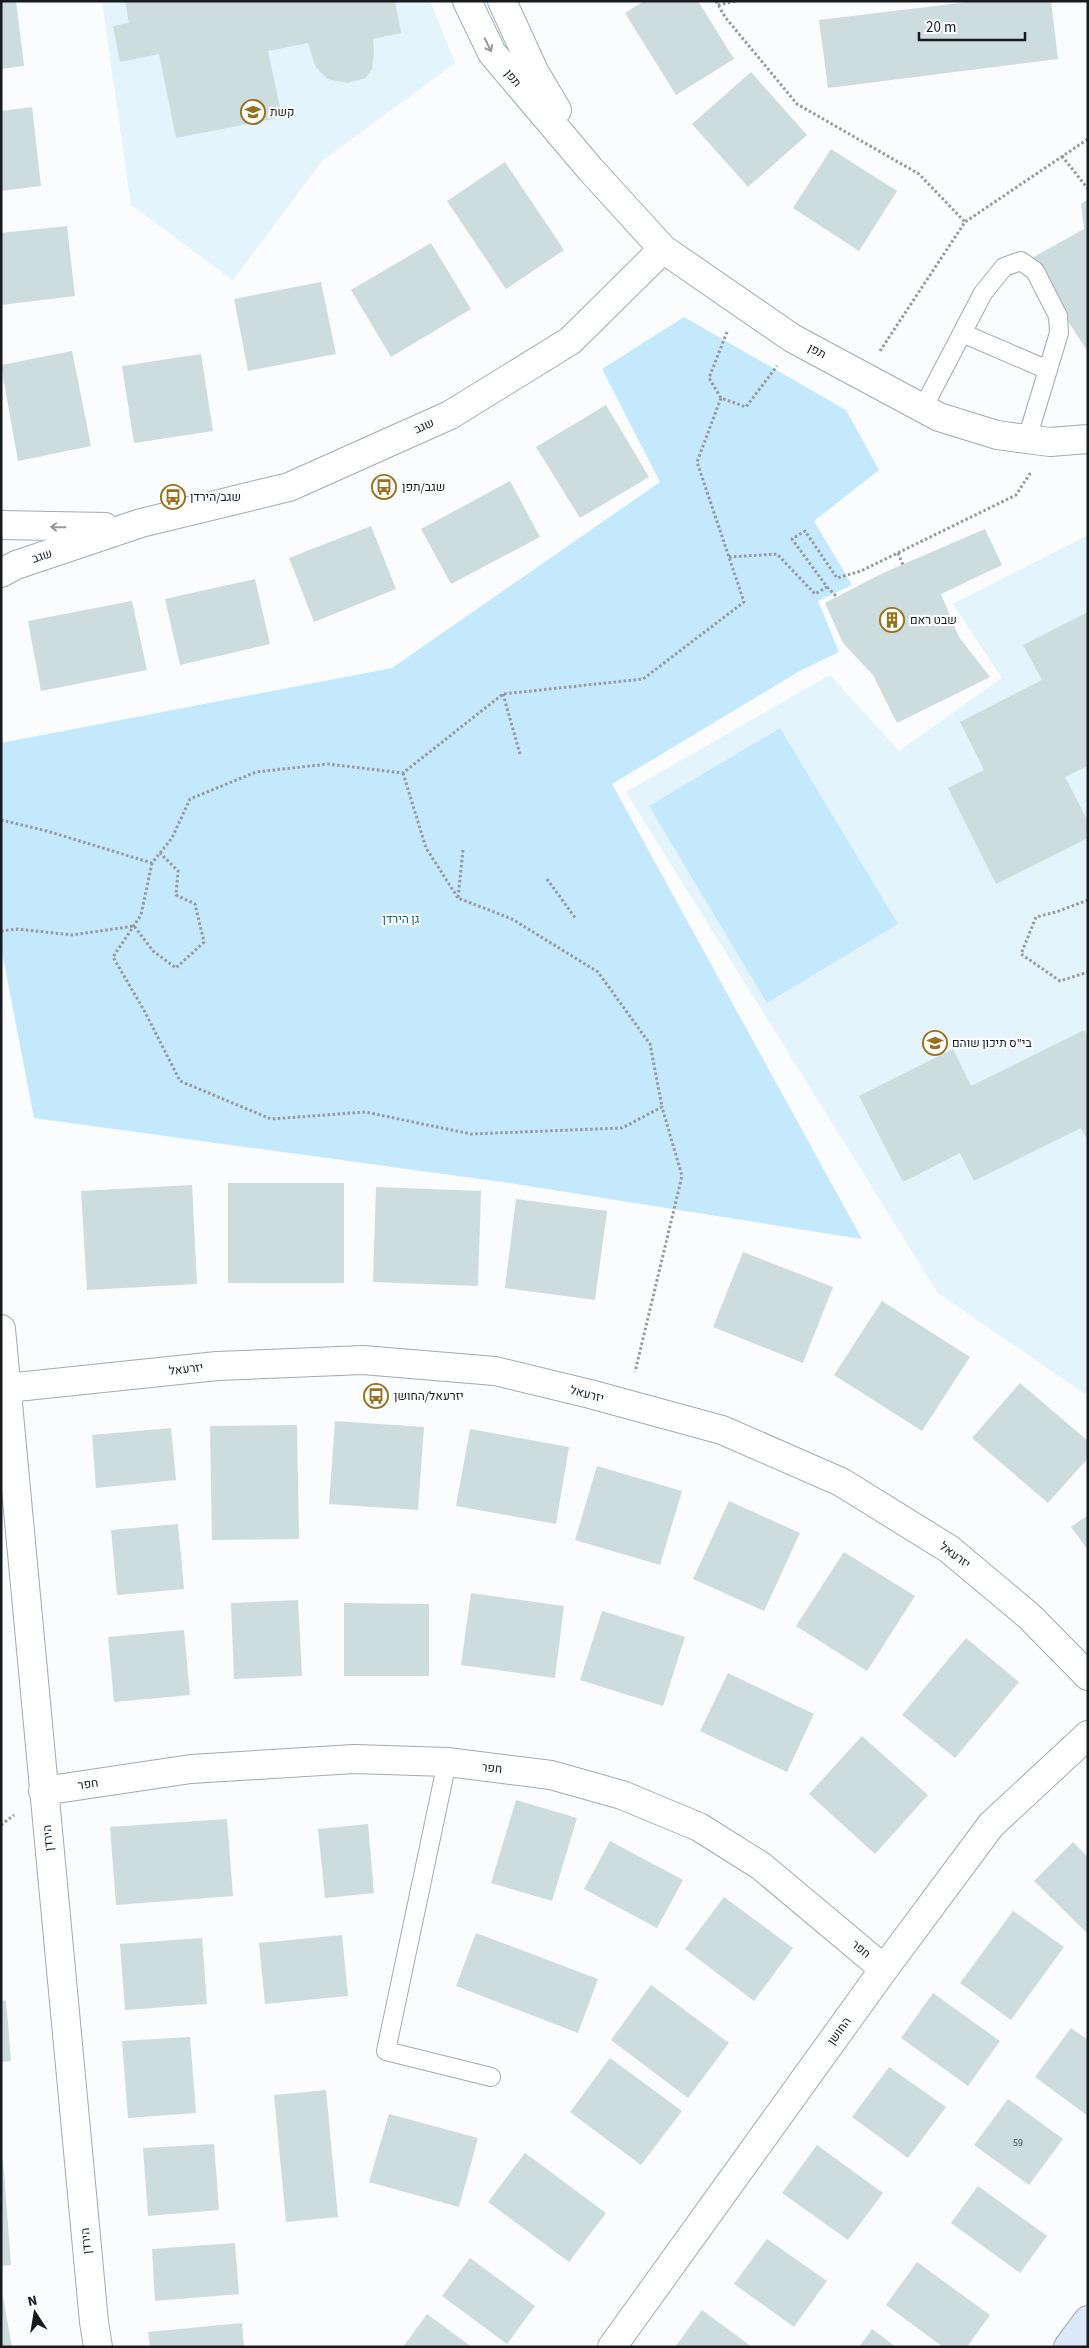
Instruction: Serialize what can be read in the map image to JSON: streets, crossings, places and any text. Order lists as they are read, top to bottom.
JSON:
{
  "streets": {
    "street": [
      "תפן",
      "שגב",
      "יזרעאל",
      "חפר",
      "הירדן",
      "החושן"
    ]
  },
  "crossings": [
    ["תפן", "שגב"],
    ["יזרעאל", "הירדן"],
    ["חפר", "הירדן"],
    ["חפר", "החושן"]
  ],
  "parks": ["גן הירדן"],
  "places": {
    "school or university": ["קשת", "בי\"ס תיכון שוהם"],
    "bus stop": ["שגב/תפן", "שגב/הירדן", "יזרעאל/החושן"],
    "building": ["שבט ראם"]
  },
  "house_numbers": ["59"],
  "scale_bar": "20 m",
  "north": "top"
}
